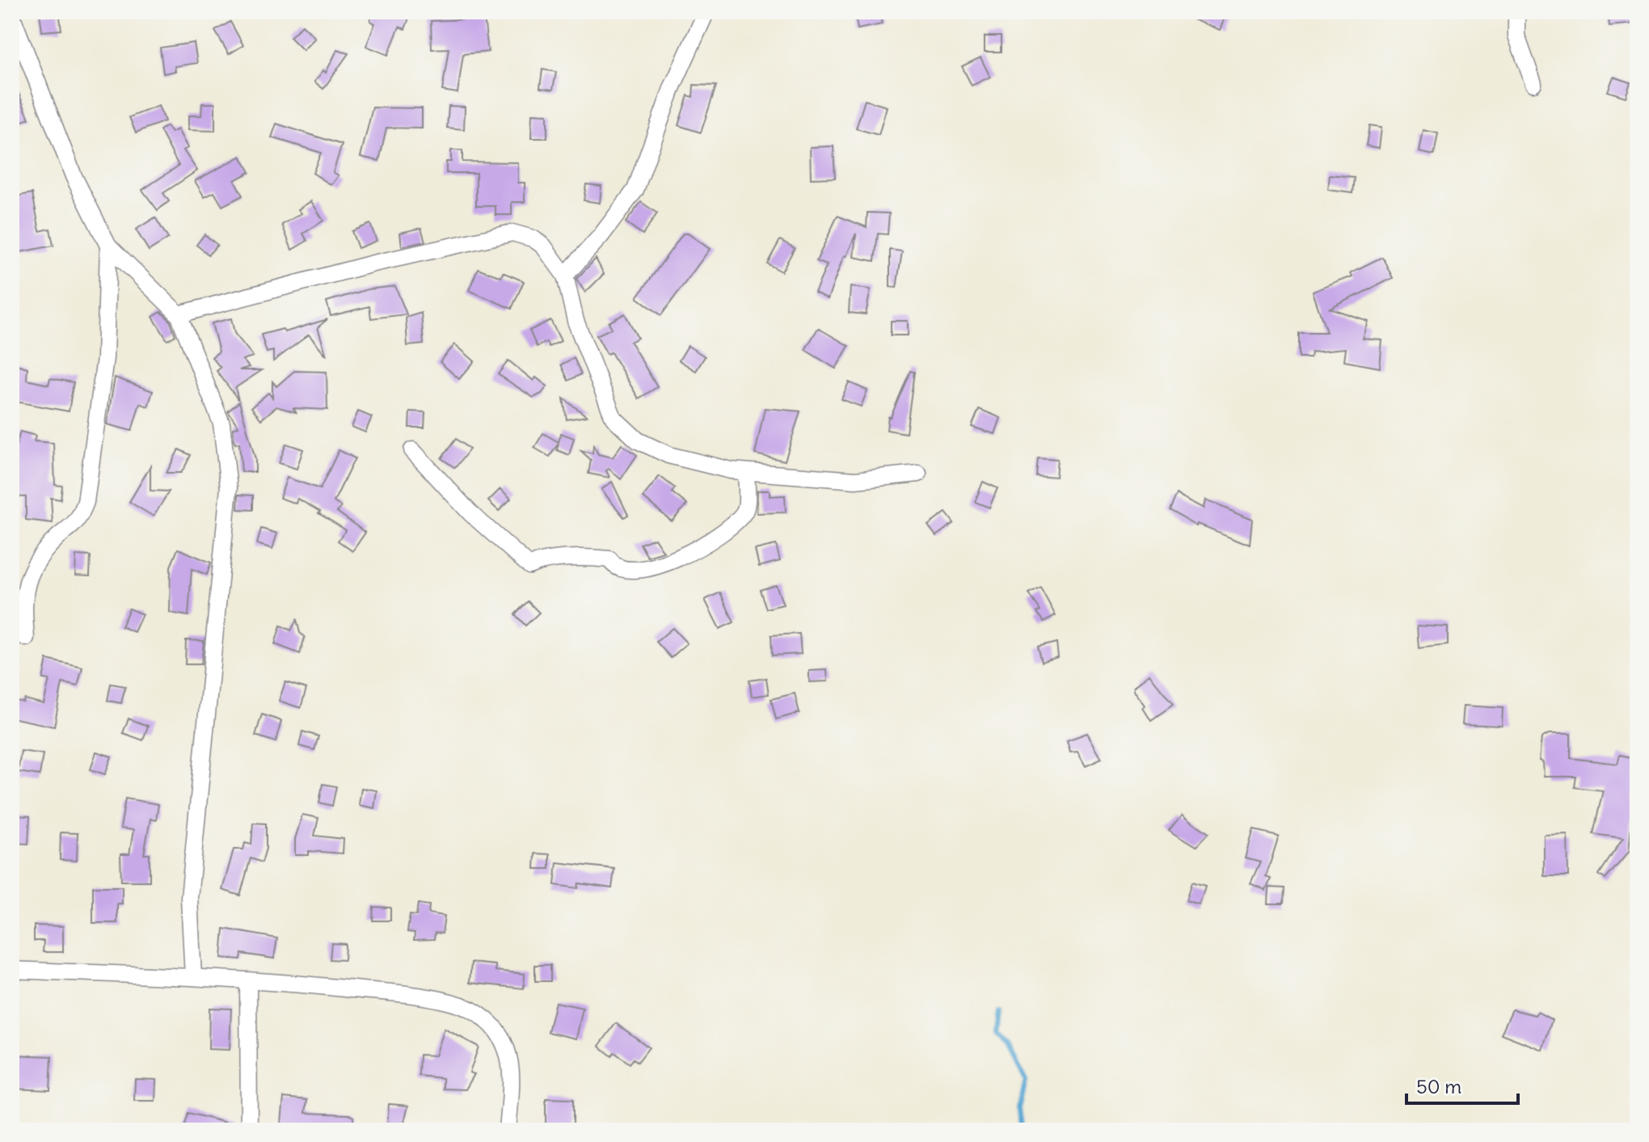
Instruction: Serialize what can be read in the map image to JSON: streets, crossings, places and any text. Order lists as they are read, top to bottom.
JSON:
{
  "scale_bar": "50 m"
}
